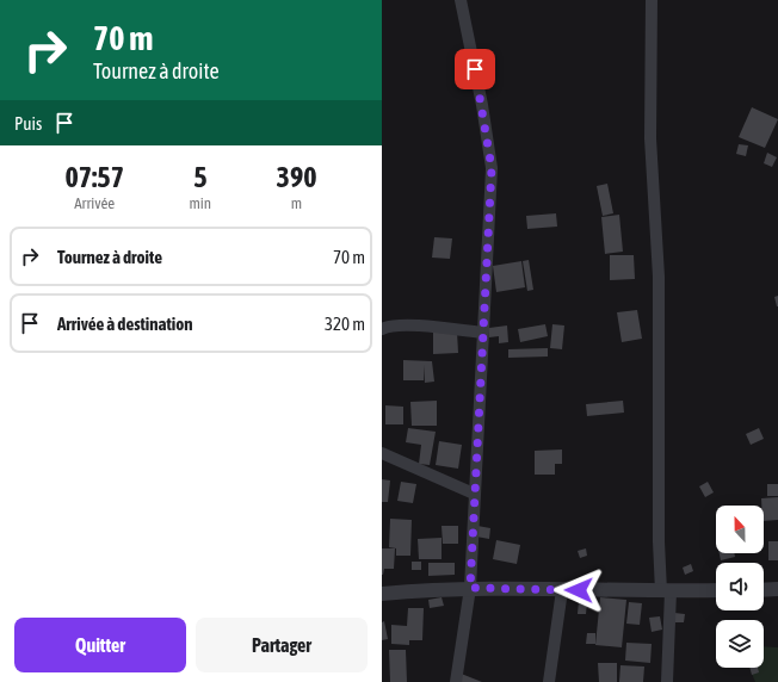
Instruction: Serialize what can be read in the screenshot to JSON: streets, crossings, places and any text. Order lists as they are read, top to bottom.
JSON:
{
  "north": "top",
  "page": {
    "turn": ["70 m", "Tournez à droite"],
    "then": "Puis",
    "eta": [
      "07:57",
      "Arrivée",
      "5",
      "min",
      "390",
      "m"
    ],
    "list": [
      {
        "name": "Tournez à droite",
        "value": "70 m"
      },
      {
        "name": "Arrivée à destination",
        "value": "320 m"
      }
    ],
    "buttons": ["Quitter", "Partager"]
  }
}
